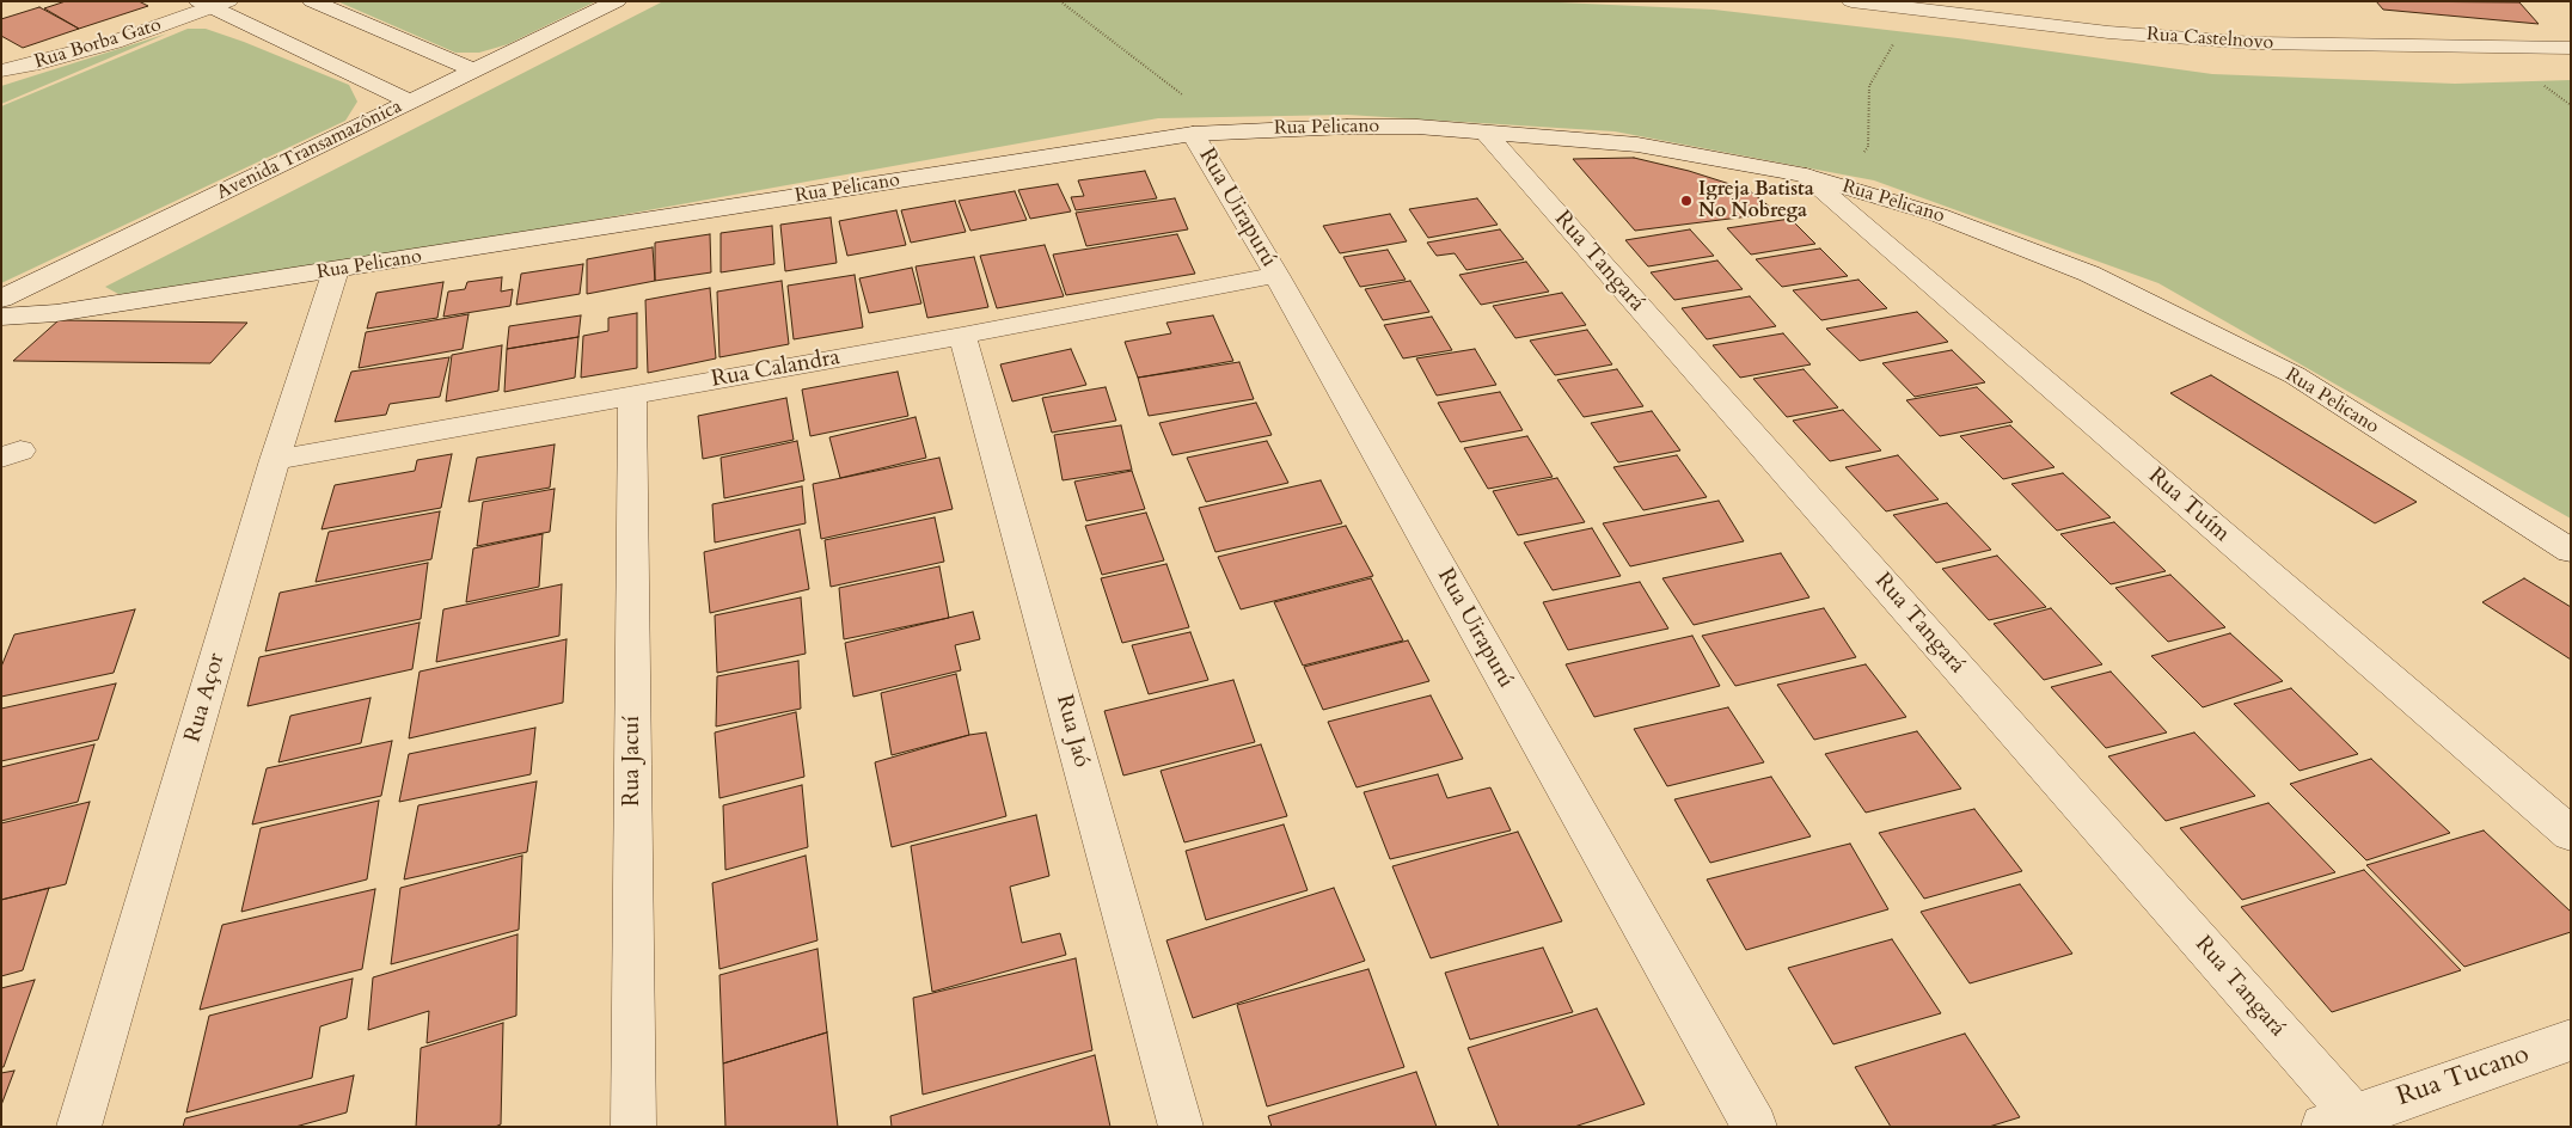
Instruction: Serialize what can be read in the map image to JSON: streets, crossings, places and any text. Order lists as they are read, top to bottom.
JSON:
{
  "streets": {
    "street": [
      "Rua Castelnovo",
      "Rua Borba Gato",
      "Rua Pelicano",
      "Avenida Transamazônica",
      "Rua Uirapurú",
      "Rua Tangará",
      "Rua Calandra",
      "Rua Tuím",
      "Rua Açor",
      "Rua Jaó",
      "Rua Jacuí",
      "Rua Tucano"
    ]
  },
  "crossings": [
    ["Rua Pelicano", "Rua Uirapurú"],
    ["Rua Pelicano", "Rua Tangará"],
    ["Rua Pelicano", "Rua Tuím"],
    ["Rua Pelicano", "Rua Açor"],
    ["Rua Uirapurú", "Rua Calandra"],
    ["Rua Tangará", "Rua Tucano"],
    ["Rua Calandra", "Rua Açor"],
    ["Rua Calandra", "Rua Jaó"],
    ["Rua Calandra", "Rua Jacuí"]
  ],
  "places": ["Igreja Batista No Nobrega"]
}
